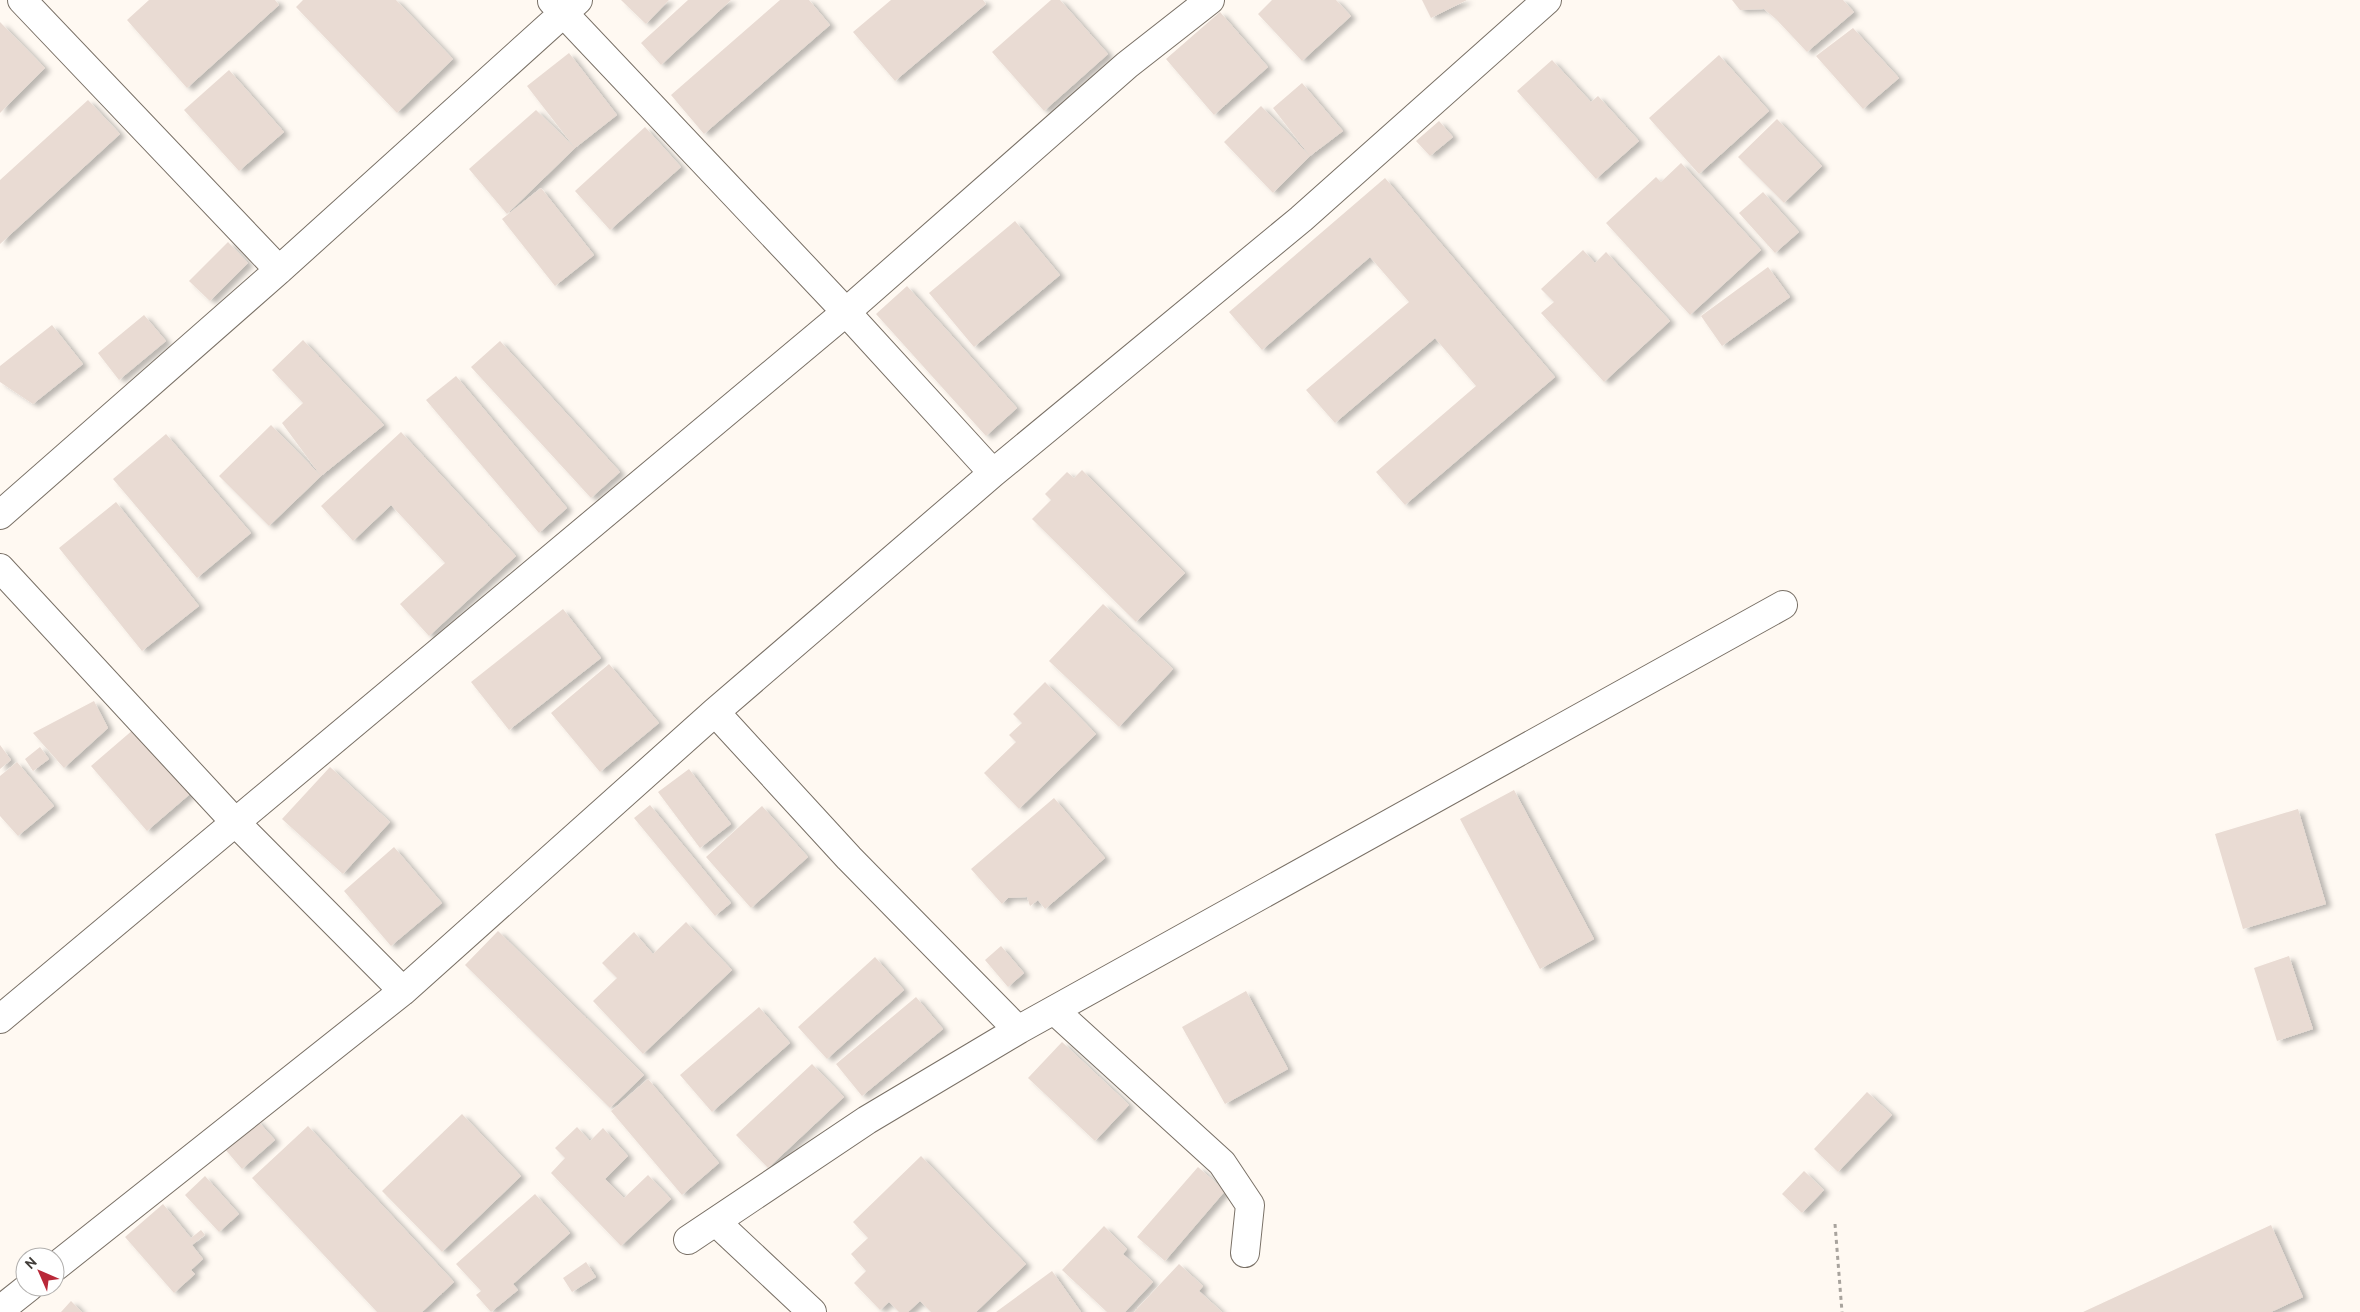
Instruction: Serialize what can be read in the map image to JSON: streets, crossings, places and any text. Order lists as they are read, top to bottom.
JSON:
{
  "north": "top left"
}
